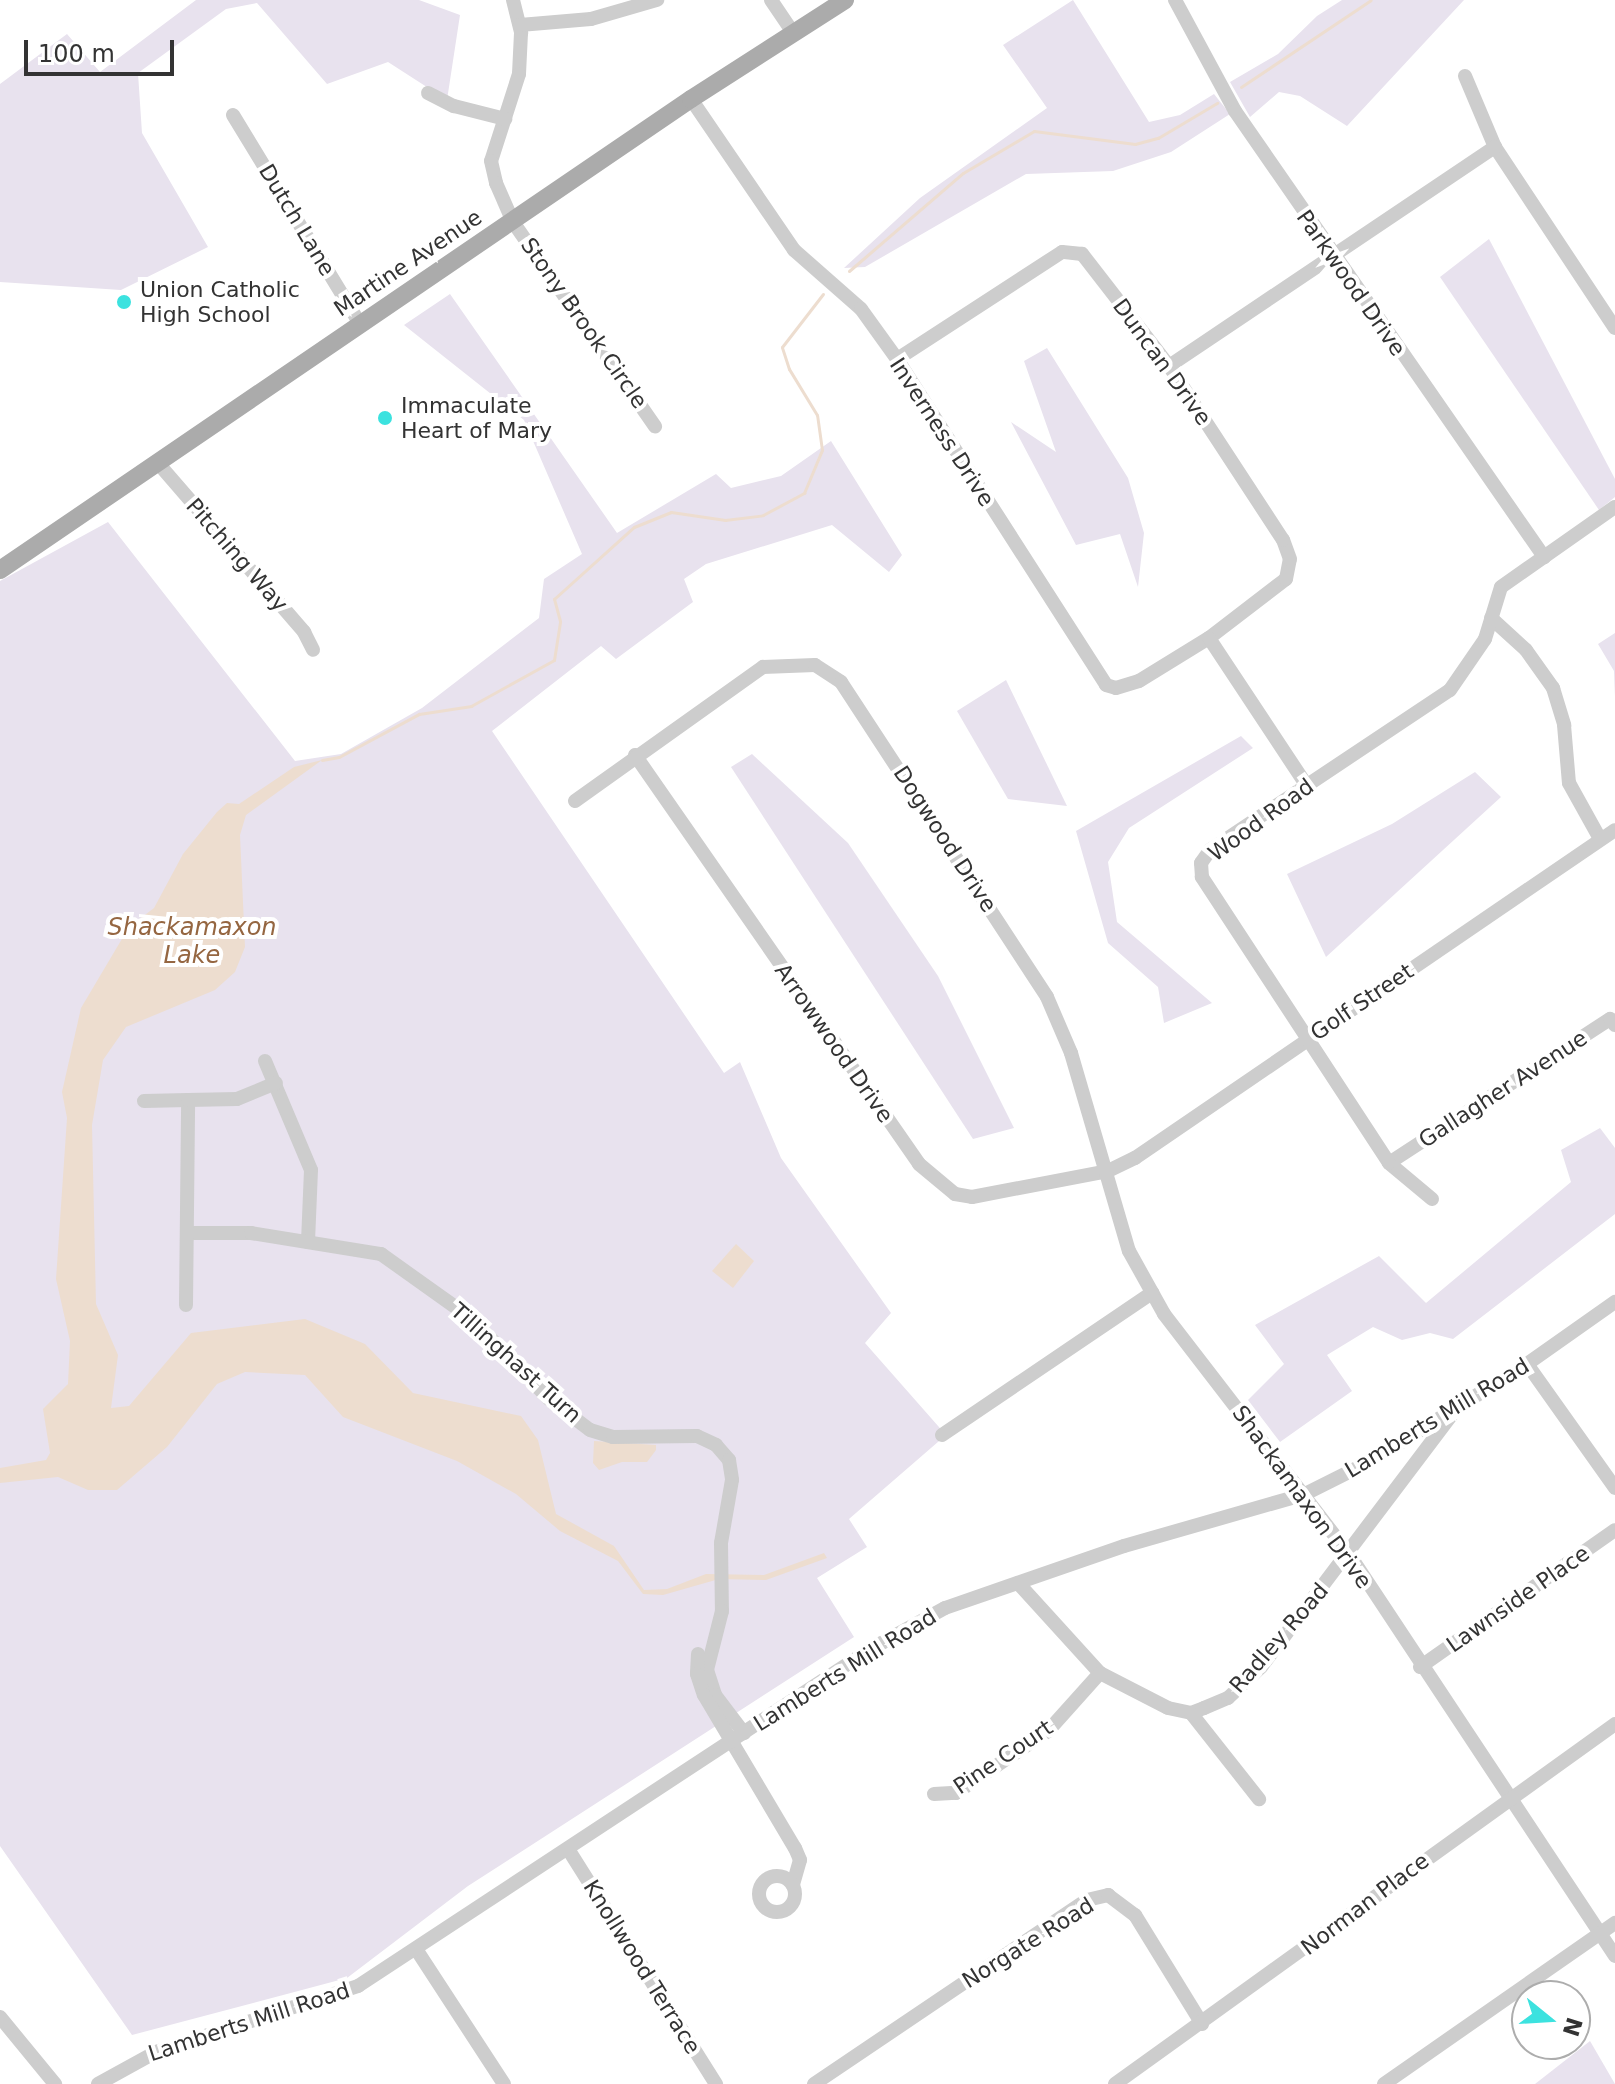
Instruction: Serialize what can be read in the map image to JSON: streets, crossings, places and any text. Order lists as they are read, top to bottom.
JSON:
{
  "streets": {
    "main road": ["Martine Avenue"],
    "street": [
      "Dutch Lane",
      "Parkwood Drive",
      "Stony Brook Circle",
      "Duncan Drive",
      "Inverness Drive",
      "Pitching Way",
      "Wood Road",
      "Dogwood Drive",
      "Golf Street",
      "Arrowwood Drive",
      "Gallagher Avenue",
      "Tillinghast Turn",
      "Lamberts Mill Road",
      "Shackamaxon Drive",
      "Lawnside Place",
      "Radley Road",
      "Pine Court",
      "Norman Place",
      "Norgate Road",
      "Knollwood Terrace"
    ]
  },
  "crossings": [
    ["Dutch Lane", "Martine Avenue"],
    ["Martine Avenue", "Stony Brook Circle"],
    ["Martine Avenue", "Inverness Drive"],
    ["Martine Avenue", "Pitching Way"],
    ["Parkwood Drive", "Wood Road"],
    ["Duncan Drive", "Inverness Drive"],
    ["Wood Road", "Golf Street"],
    ["Wood Road", "Gallagher Avenue"],
    ["Dogwood Drive", "Golf Street"],
    ["Dogwood Drive", "Arrowwood Drive"],
    ["Dogwood Drive", "Shackamaxon Drive"],
    ["Golf Street", "Arrowwood Drive"],
    ["Tillinghast Turn", "Lamberts Mill Road"],
    ["Lamberts Mill Road", "Shackamaxon Drive"],
    ["Lamberts Mill Road", "Radley Road"],
    ["Lamberts Mill Road", "Knollwood Terrace"],
    ["Shackamaxon Drive", "Lawnside Place"],
    ["Shackamaxon Drive", "Radley Road"],
    ["Shackamaxon Drive", "Norman Place"],
    ["Norman Place", "Norgate Road"]
  ],
  "water": ["Shackamaxon Lake"],
  "places": ["Union Catholic High School", "Immaculate Heart of Mary"],
  "scale_bar": "100 m",
  "north": "right"
}
